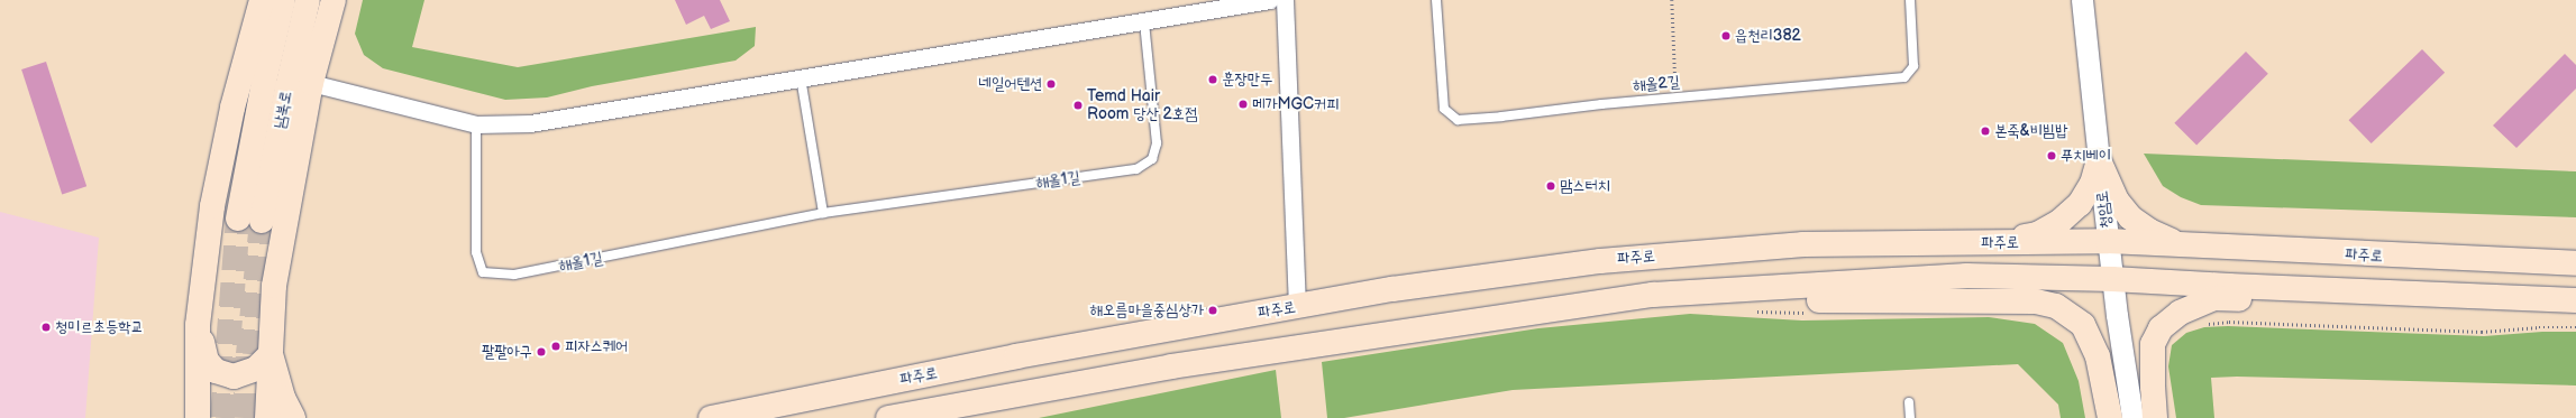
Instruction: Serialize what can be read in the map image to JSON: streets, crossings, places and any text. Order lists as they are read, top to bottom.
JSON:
{
  "streets": {
    "main road": ["남북로", "파주로"],
    "street": ["청암로"],
    "lane": ["해올2길", "해올1길"]
  },
  "crossings": [
    ["청암로", "파주로"]
  ],
  "places": [
    "읍천리382",
    "훈장만두",
    "네일어텐션",
    "메가MGC커피",
    "Temd Hair Room 당산 2호점",
    "본죽&비빔밥",
    "푸치베이",
    "맘스터치",
    "해오름마을중심상가",
    "청미르초등학교",
    "피자스퀘어",
    "팔팔아구"
  ]
}
